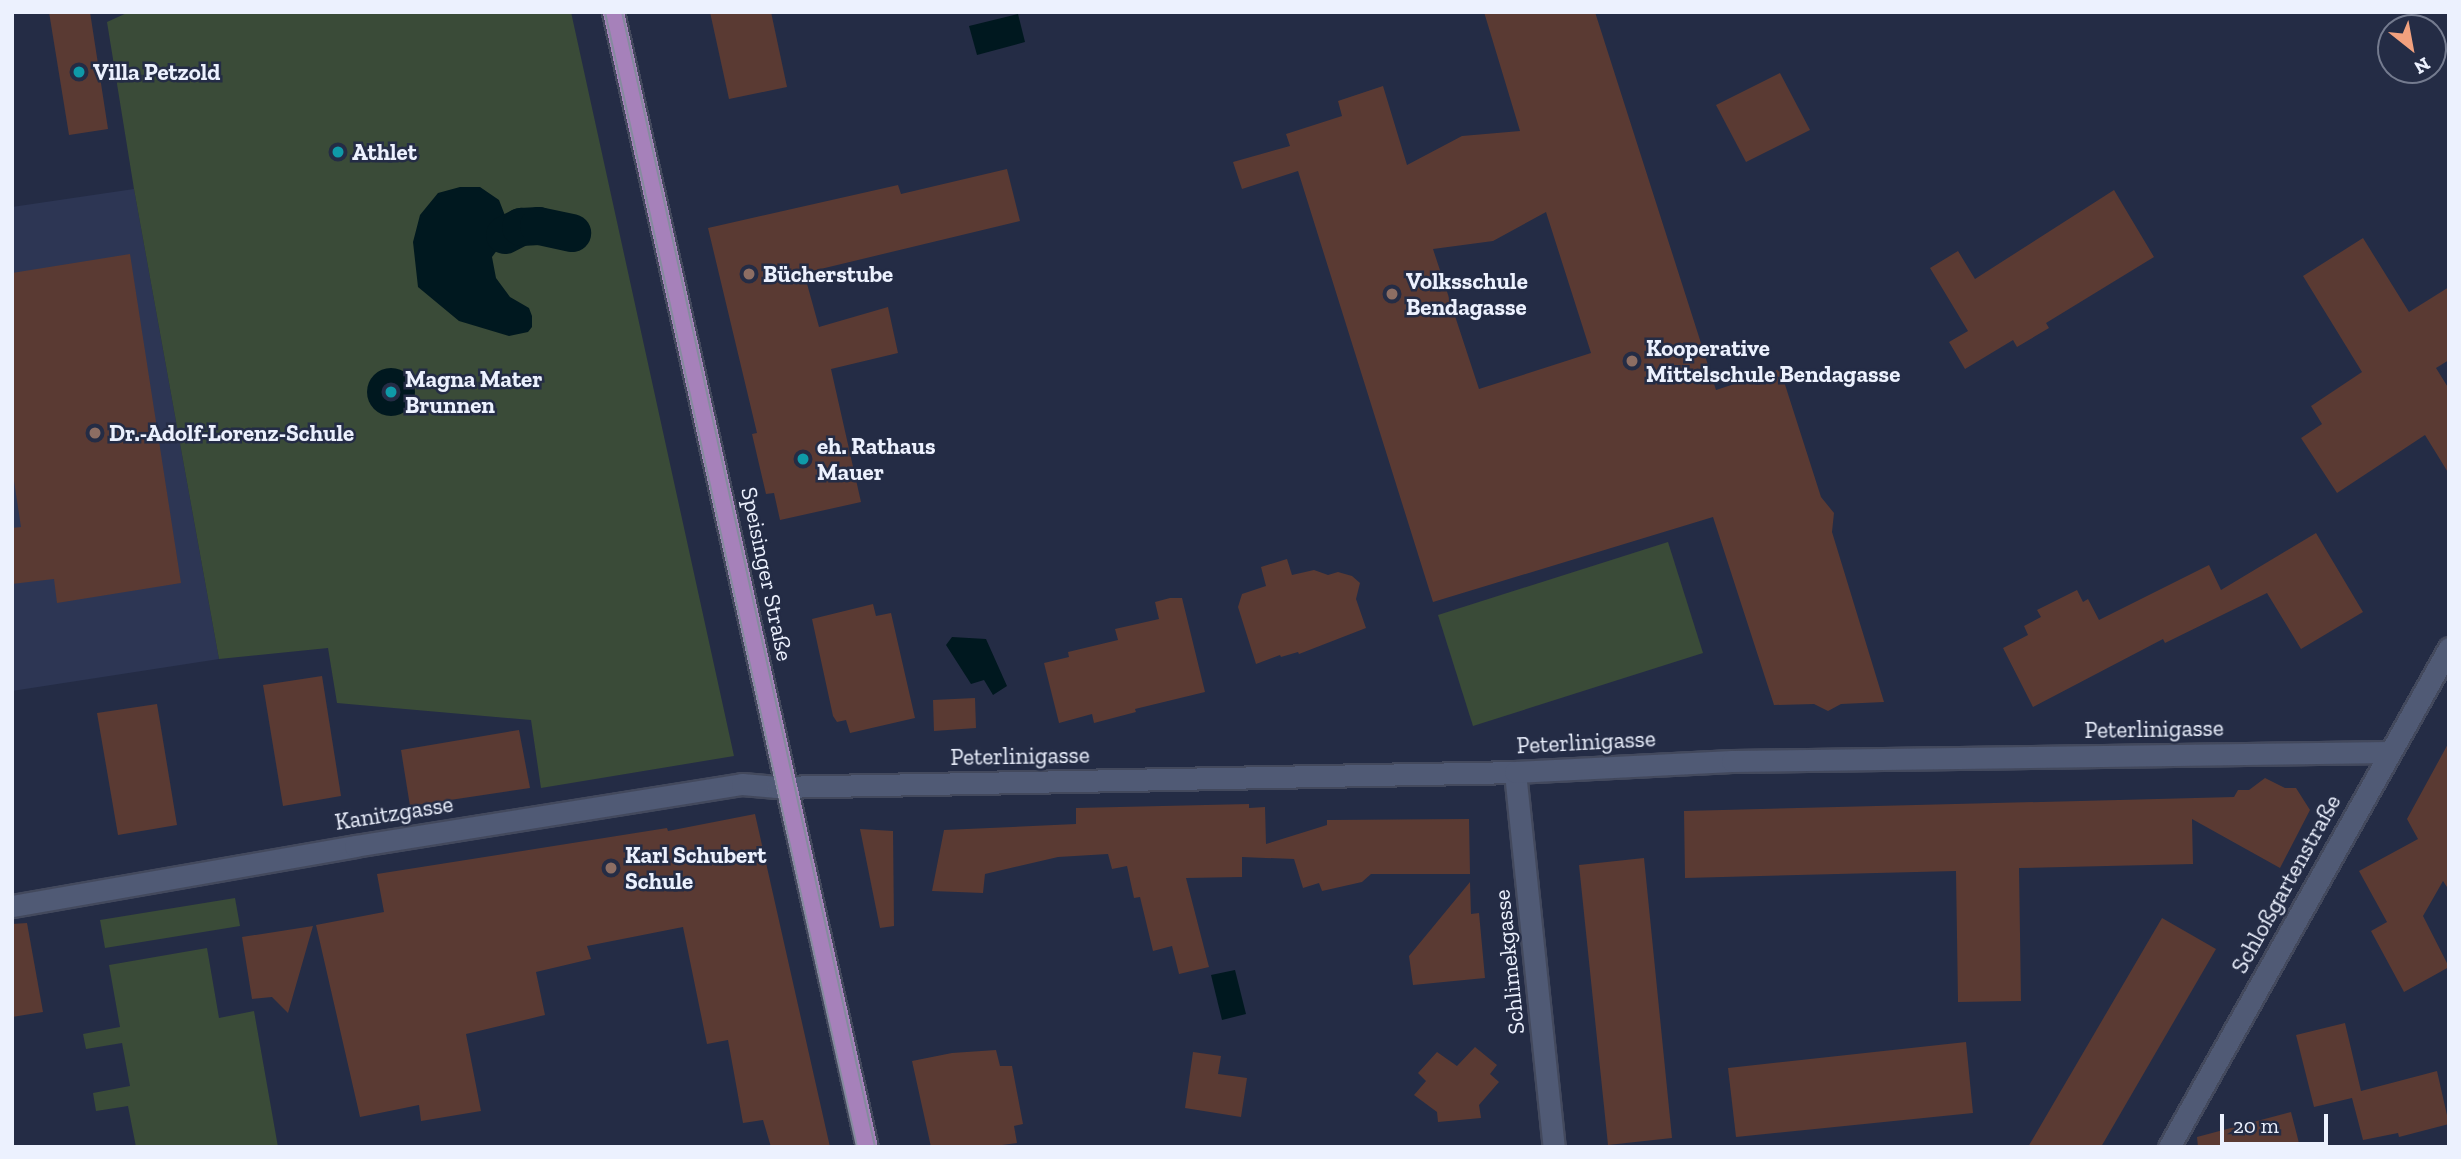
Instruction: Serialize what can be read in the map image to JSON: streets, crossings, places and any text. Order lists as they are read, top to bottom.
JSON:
{
  "streets": {
    "main road": ["Speisinger Straße"],
    "street": [
      "Peterlinigasse",
      "Kanitzgasse",
      "Schloßgartenstraße",
      "Schlimekgasse"
    ]
  },
  "crossings": [
    ["Speisinger Straße", "Peterlinigasse"],
    ["Speisinger Straße", "Kanitzgasse"],
    ["Peterlinigasse", "Kanitzgasse"],
    ["Peterlinigasse", "Schloßgartenstraße"],
    ["Peterlinigasse", "Schlimekgasse"]
  ],
  "places": [
    "Villa Petzold",
    "Athlet",
    "Bücherstube",
    "Volksschule Bendagasse",
    "Kooperative Mittelschule Bendagasse",
    "Magna Mater Brunnen",
    "Dr.-Adolf-Lorenz-Schule",
    "eh. Rathaus Mauer",
    "Karl Schubert Schule"
  ],
  "scale_bar": "20 m",
  "north": "bottom right"
}
